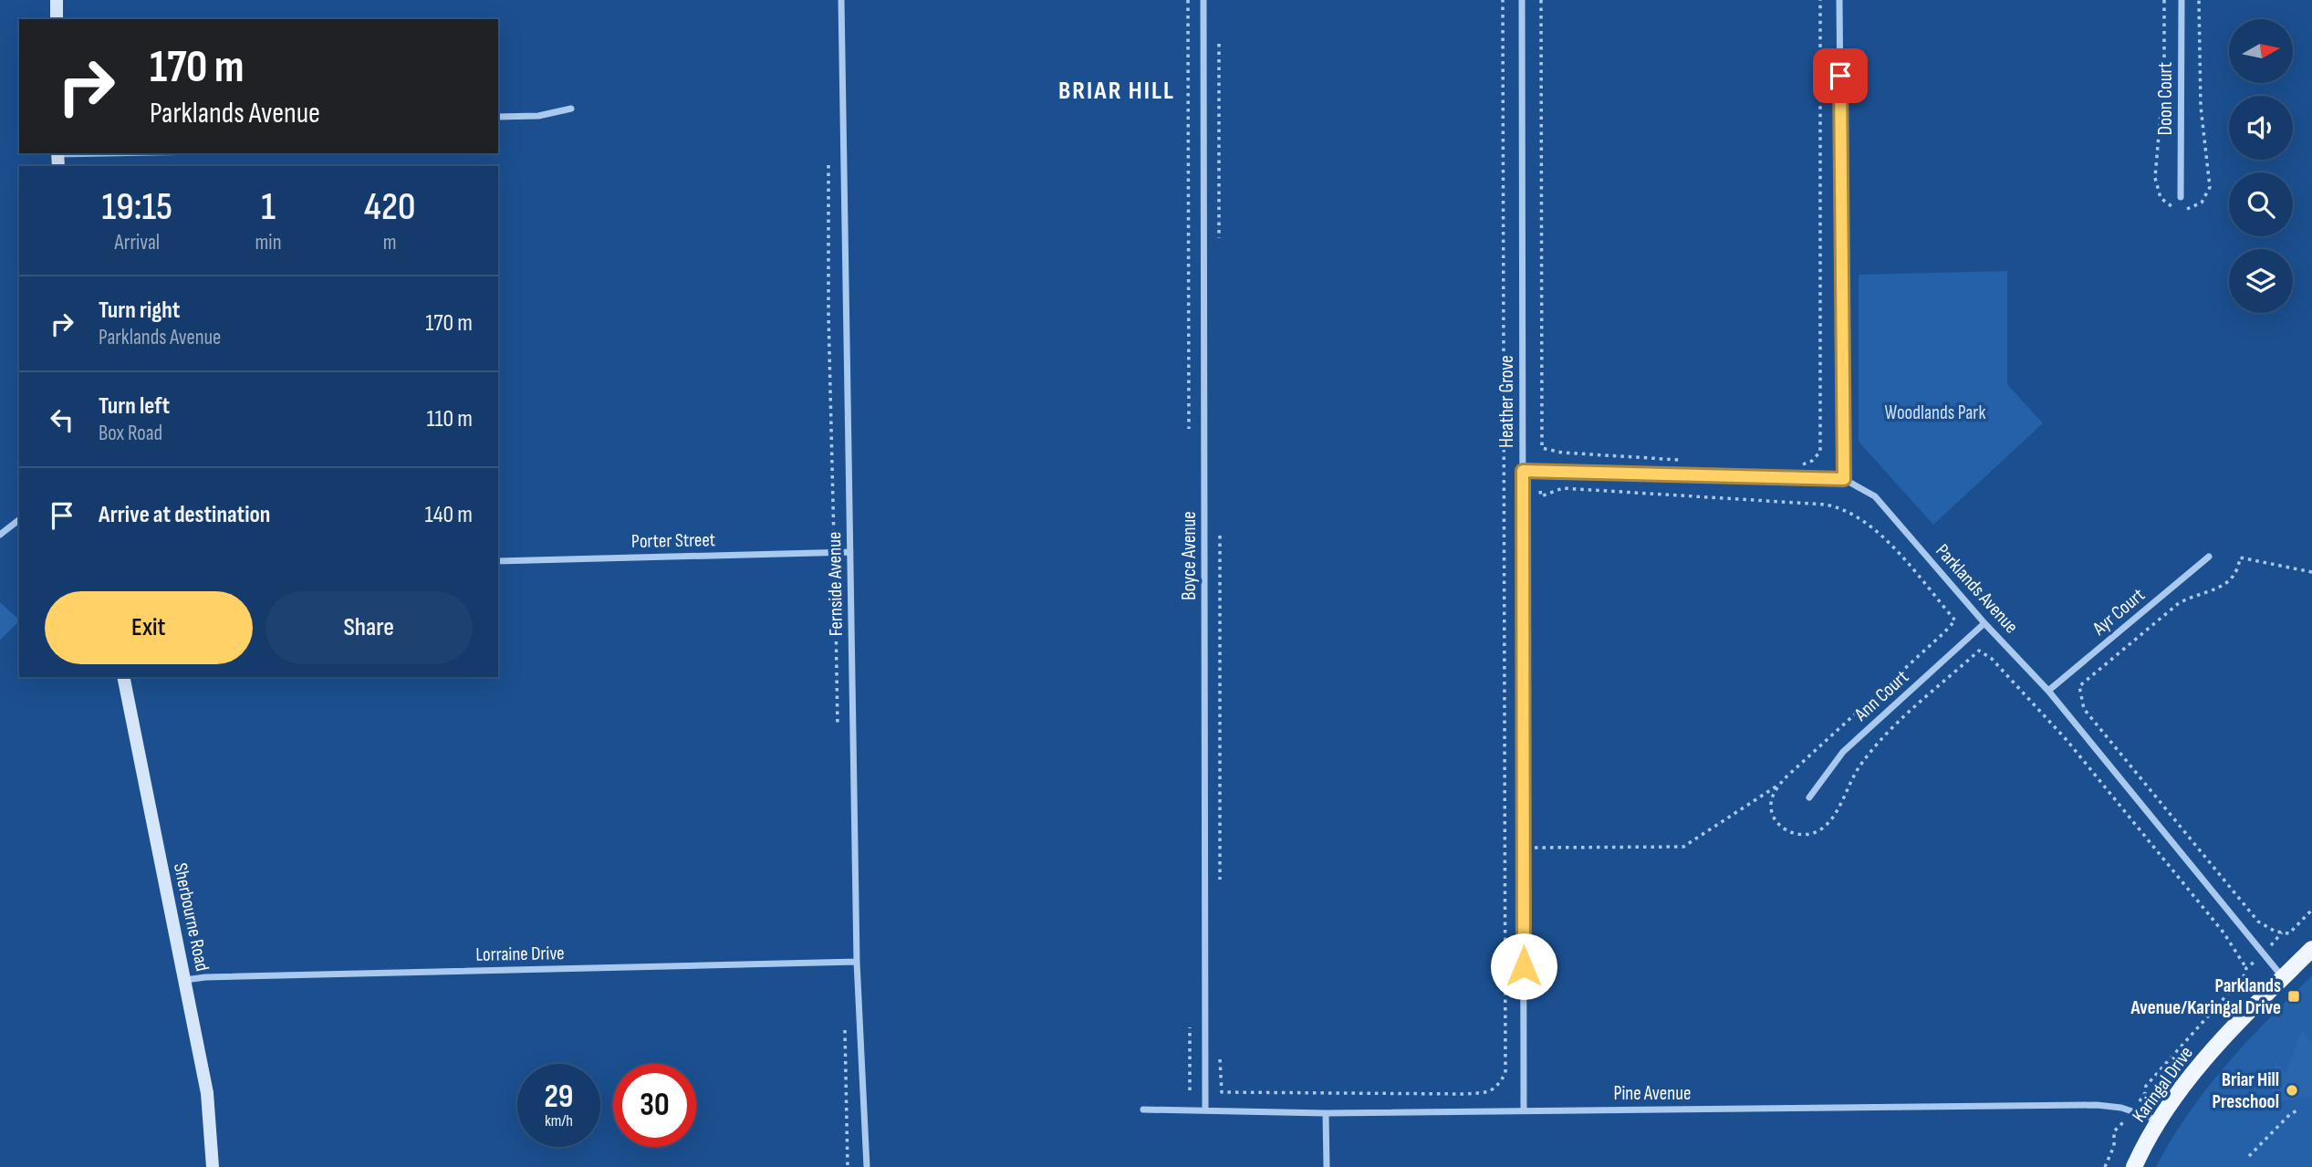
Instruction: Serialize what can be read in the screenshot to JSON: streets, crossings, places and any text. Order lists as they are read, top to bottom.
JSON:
{
  "streets": {
    "main road": ["Sherbourne Road", "Karingal Drive"],
    "street": [
      "Doon Court",
      "Heather Grove",
      "Porter Street",
      "Boyce Avenue",
      "Fernside Avenue",
      "Parklands Avenue",
      "Ayr Court",
      "Ann Court",
      "Lorraine Drive",
      "Pine Avenue"
    ]
  },
  "crossings": [
    ["Heather Grove", "Parklands Avenue"],
    ["Heather Grove", "Pine Avenue"],
    ["Porter Street", "Fernside Avenue"],
    ["Boyce Avenue", "Pine Avenue"],
    ["Fernside Avenue", "Lorraine Drive"],
    ["Parklands Avenue", "Ayr Court"],
    ["Parklands Avenue", "Ann Court"],
    ["Parklands Avenue", "Karingal Drive"],
    ["Sherbourne Road", "Lorraine Drive"],
    ["Karingal Drive", "Pine Avenue"]
  ],
  "districts": ["BRIAR HILL"],
  "parks": ["Woodlands Park"],
  "places": {
    "transit": ["Parklands Avenue/Karingal Drive"],
    "other": ["Briar Hill Preschool"]
  },
  "north": "right",
  "page": {
    "turn": ["170 m", "Parklands Avenue"],
    "eta": [
      "19:15",
      "Arrival",
      "1",
      "min",
      "420",
      "m"
    ],
    "list": [
      {
        "name": "Turn right",
        "note": "Parklands Avenue",
        "value": "170 m"
      },
      {
        "name": "Turn left",
        "note": "Box Road",
        "value": "110 m"
      },
      {
        "name": "Arrive at destination",
        "value": "140 m"
      }
    ],
    "buttons": ["Exit", "Share"],
    "speed": "29 km/h",
    "limit": "30"
  }
}
